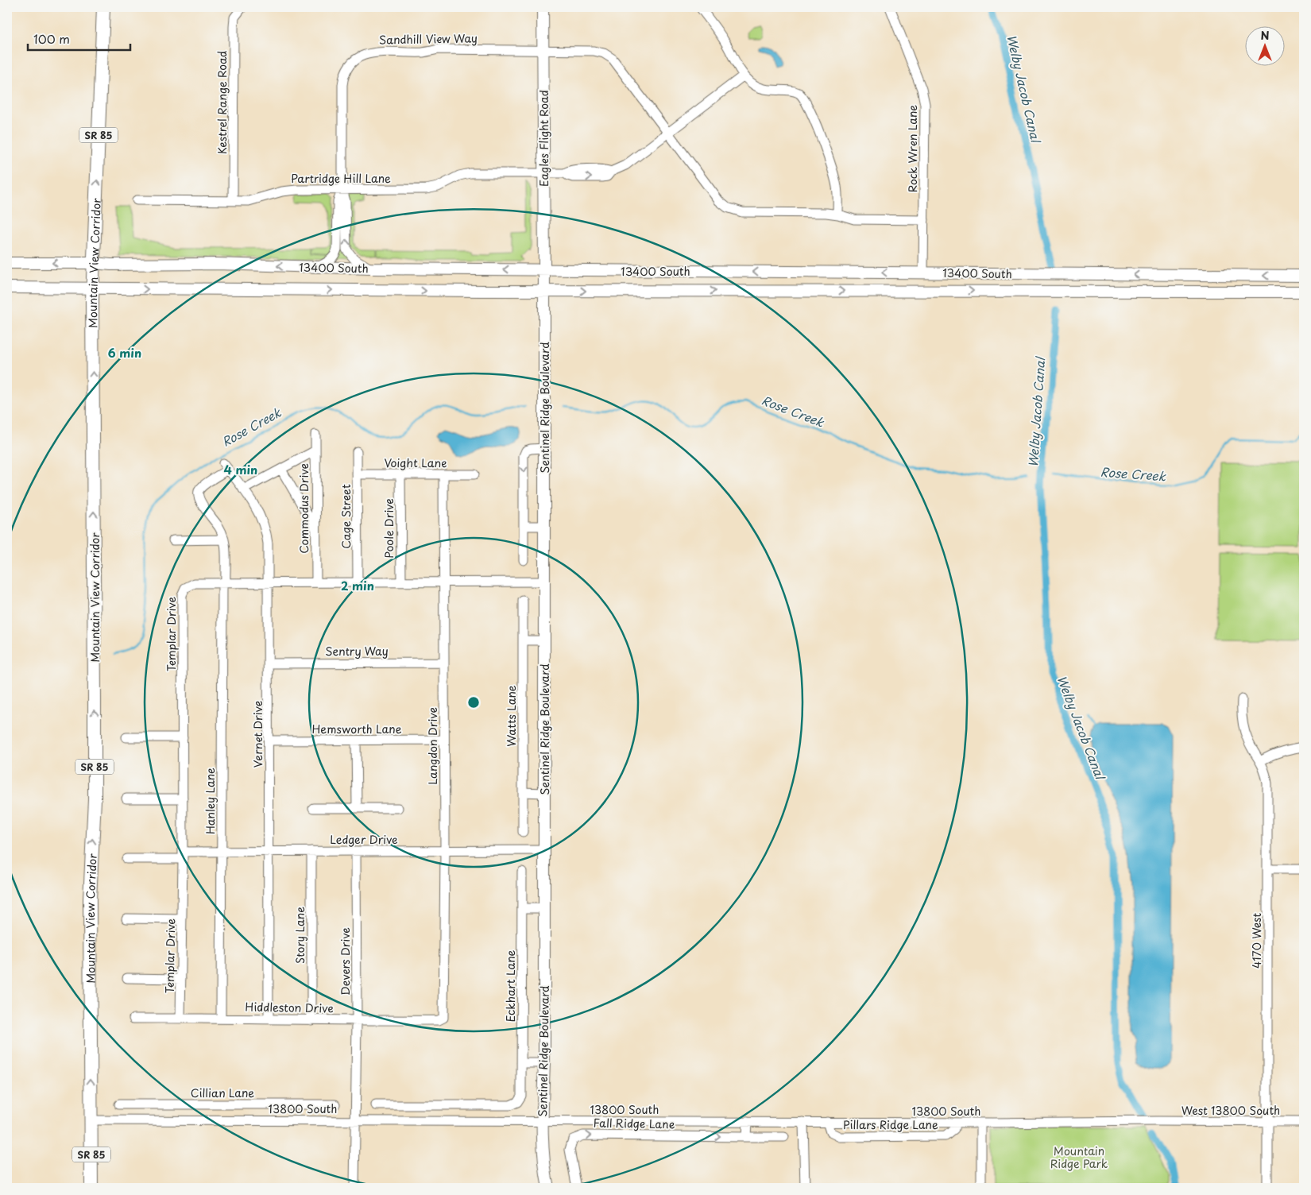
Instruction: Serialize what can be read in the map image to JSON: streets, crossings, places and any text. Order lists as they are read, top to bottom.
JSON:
{
  "streets": {
    "highway": ["SR 85", "Mountain View Corridor"],
    "main road": ["Eagles Flight Road", "13400 South", "Sentinel Ridge Boulevard"],
    "street": [
      "Sandhill View Way",
      "Kestrel Range Road",
      "Rock Wren Lane",
      "Partridge Hill Lane",
      "Voight Lane",
      "Commodus Drive",
      "Cage Street",
      "Poole Drive",
      "Templar Drive",
      "Sentry Way",
      "Watts Lane",
      "Hemsworth Lane",
      "Vernet Drive",
      "Langdon Drive",
      "Hanley Lane",
      "Ledger Drive",
      "Story Lane",
      "4170 West",
      "Devers Drive",
      "Eckhart Lane",
      "Hiddleston Drive",
      "Cillian Lane",
      "13800 South",
      "West 13800 South",
      "Fall Ridge Lane",
      "Pillars Ridge Lane"
    ]
  },
  "crossings": [
    ["Sandhill View Way", "Eagles Flight Road"],
    ["Sandhill View Way", "Rock Wren Lane"],
    ["Sandhill View Way", "Partridge Hill Lane"],
    ["Sandhill View Way", "13400 South"],
    ["Kestrel Range Road", "Partridge Hill Lane"],
    ["Eagles Flight Road", "Partridge Hill Lane"],
    ["Eagles Flight Road", "13400 South"],
    ["Eagles Flight Road", "Sentinel Ridge Boulevard"],
    ["Rock Wren Lane", "13400 South"],
    ["Mountain View Corridor", "13400 South"],
    ["Mountain View Corridor", "13800 South"],
    ["13400 South", "Sentinel Ridge Boulevard"],
    ["Sentinel Ridge Boulevard", "Templar Drive"],
    ["Sentinel Ridge Boulevard", "Ledger Drive"],
    ["Sentinel Ridge Boulevard", "13800 South"],
    ["Voight Lane", "Cage Street"],
    ["Voight Lane", "Poole Drive"],
    ["Voight Lane", "Langdon Drive"],
    ["Commodus Drive", "Templar Drive"],
    ["Cage Street", "Templar Drive"],
    ["Poole Drive", "Templar Drive"],
    ["Templar Drive", "Vernet Drive"],
    ["Templar Drive", "Langdon Drive"],
    ["Templar Drive", "Hanley Lane"],
    ["Templar Drive", "Ledger Drive"],
    ["Templar Drive", "Hiddleston Drive"],
    ["Sentry Way", "Vernet Drive"],
    ["Sentry Way", "Langdon Drive"],
    ["Hemsworth Lane", "Vernet Drive"],
    ["Hemsworth Lane", "Langdon Drive"],
    ["Vernet Drive", "Hanley Lane"],
    ["Vernet Drive", "Ledger Drive"],
    ["Vernet Drive", "Hiddleston Drive"],
    ["Langdon Drive", "Ledger Drive"],
    ["Langdon Drive", "Hiddleston Drive"],
    ["Hanley Lane", "Ledger Drive"],
    ["Hanley Lane", "Hiddleston Drive"],
    ["Ledger Drive", "Story Lane"],
    ["Ledger Drive", "Devers Drive"],
    ["Story Lane", "Hiddleston Drive"],
    ["4170 West", "West 13800 South"],
    ["Devers Drive", "Hiddleston Drive"],
    ["Devers Drive", "13800 South"],
    ["13800 South", "West 13800 South"],
    ["13800 South", "Pillars Ridge Lane"]
  ],
  "one_way": ["Mountain View Corridor"],
  "water": ["Welby Jacob Canal", "Rose Creek"],
  "parks": ["Mountain Ridge Park"],
  "scale_bar": "100 m",
  "north": "top",
  "rings": ["6 min", "4 min", "2 min"]
}
